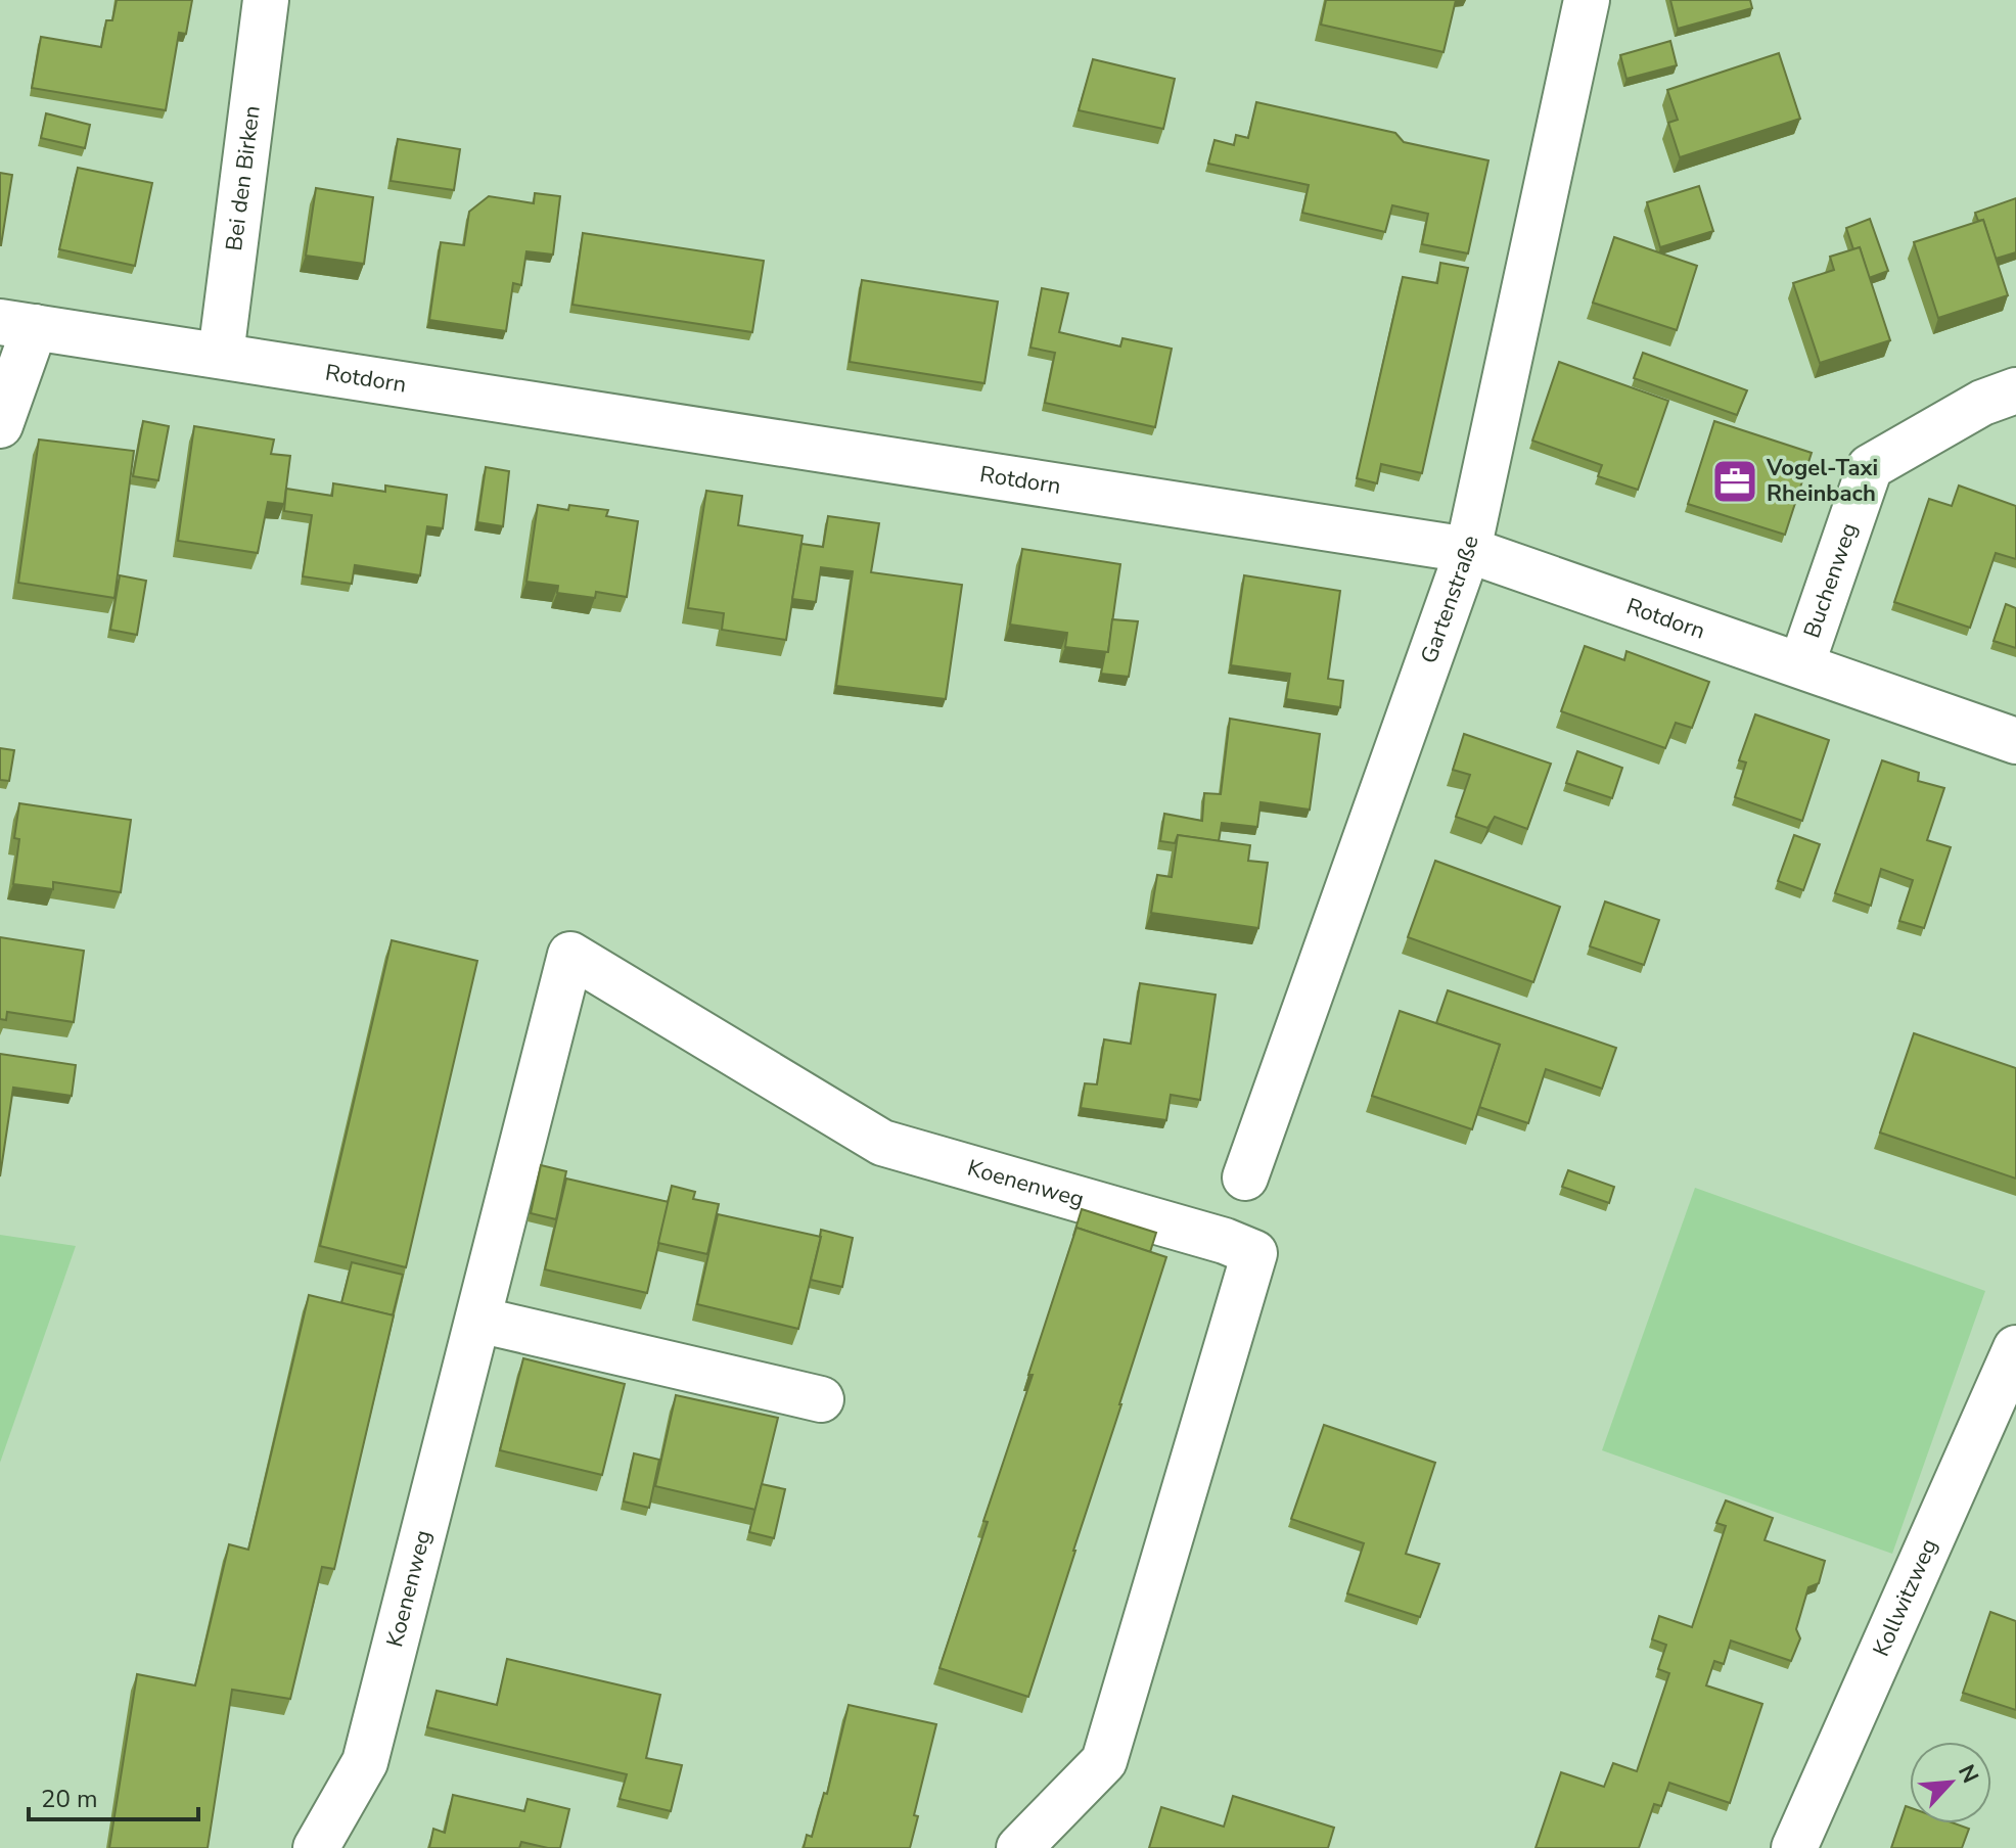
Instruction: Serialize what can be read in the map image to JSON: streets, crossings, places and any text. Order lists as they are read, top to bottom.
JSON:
{
  "streets": {
    "street": [
      "Bei den Birken",
      "Rotdorn",
      "Buchenweg",
      "Gartenstraße",
      "Koenenweg",
      "Kollwitzweg"
    ]
  },
  "crossings": [
    ["Bei den Birken", "Rotdorn"],
    ["Rotdorn", "Buchenweg"],
    ["Rotdorn", "Gartenstraße"]
  ],
  "places": {
    "office": ["Vogel-Taxi Rheinbach"]
  },
  "scale_bar": "20 m",
  "north": "top right"
}
